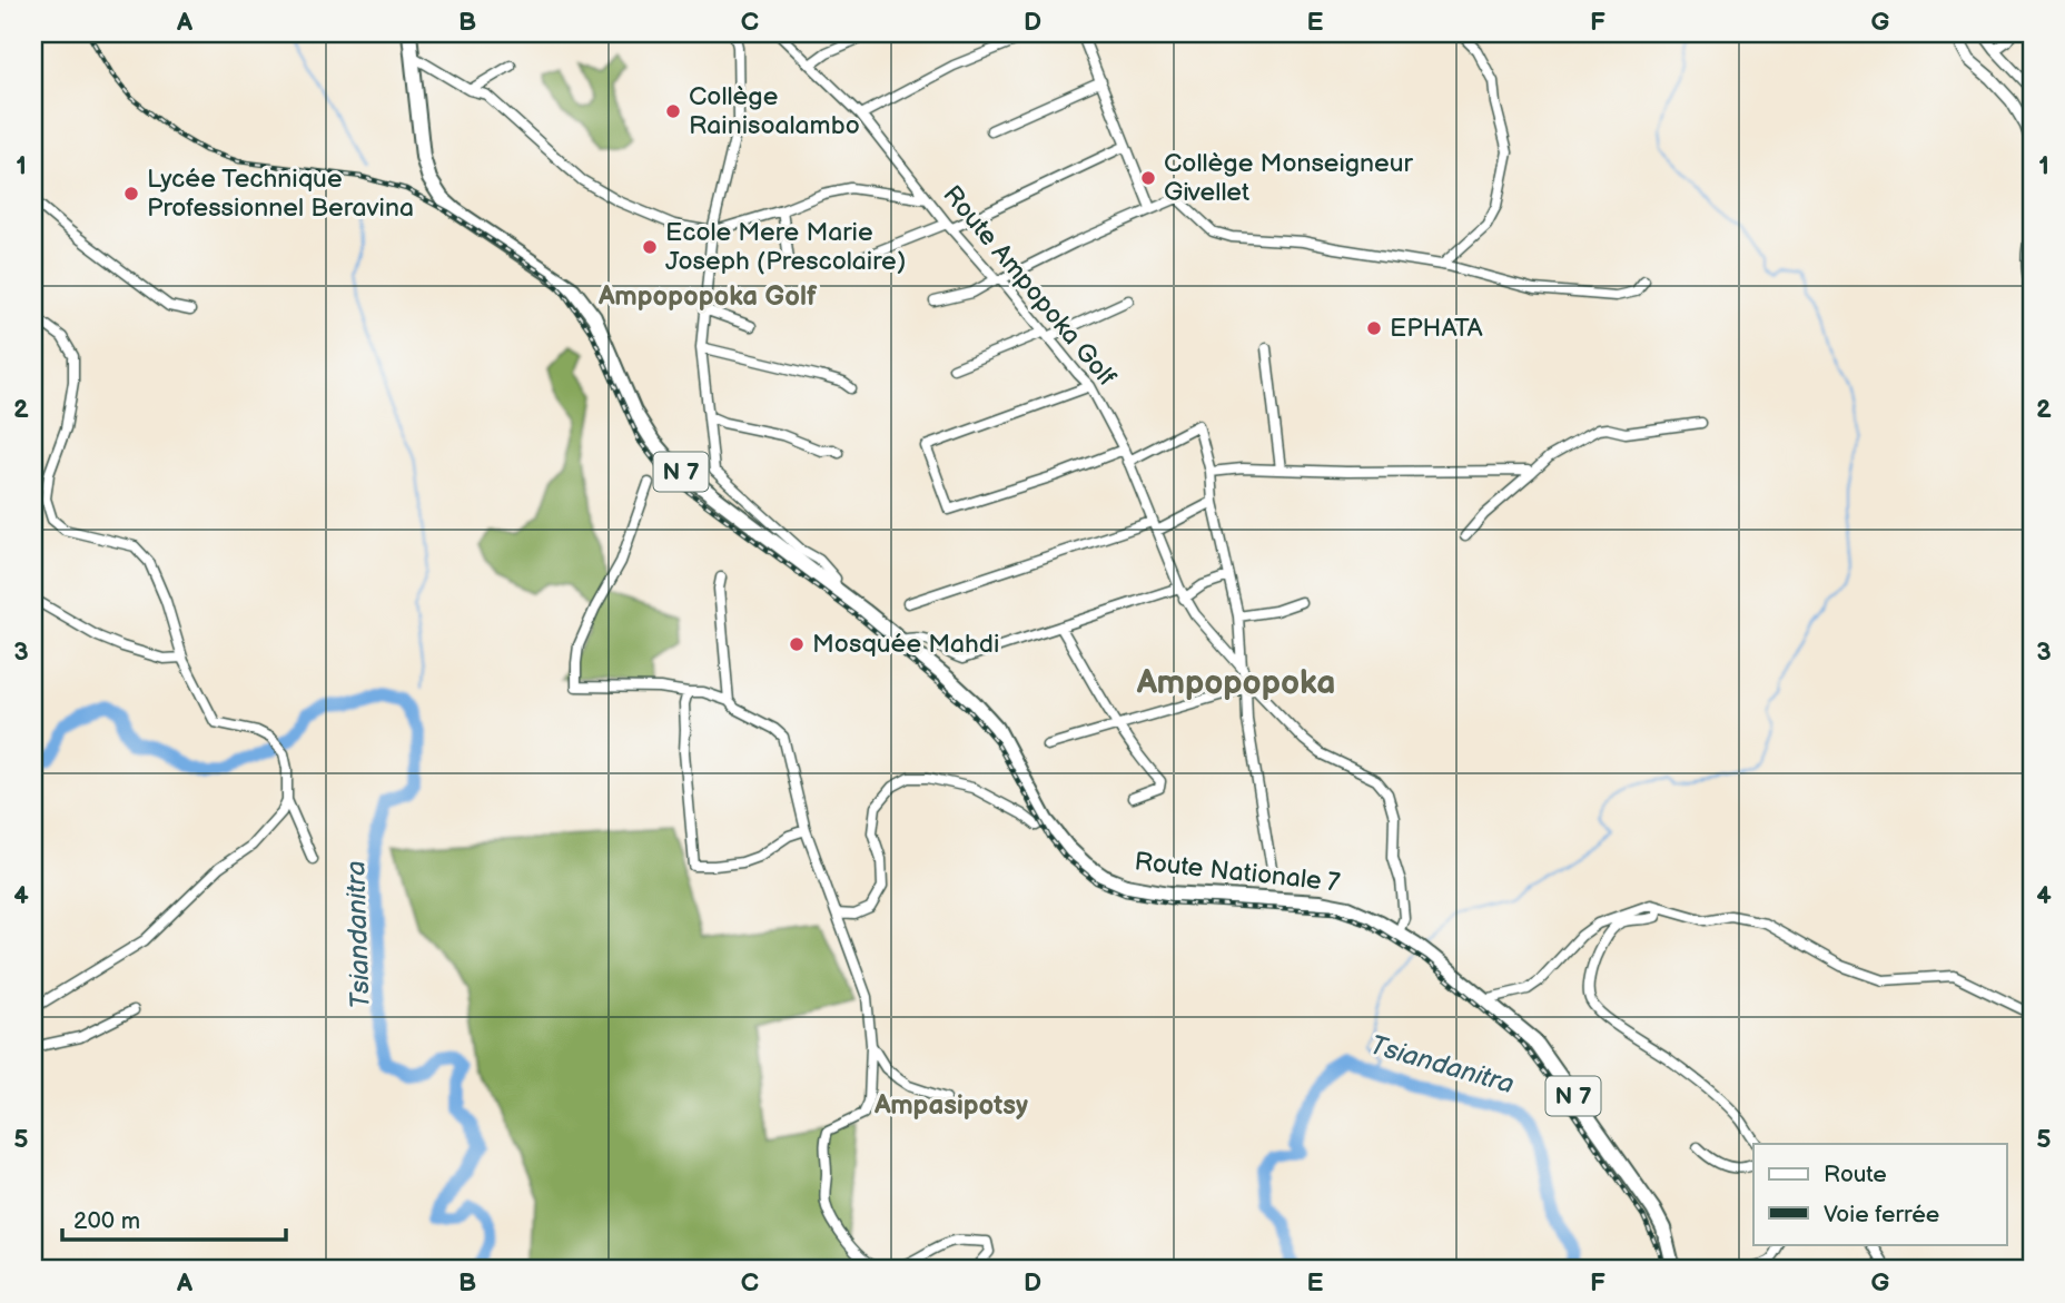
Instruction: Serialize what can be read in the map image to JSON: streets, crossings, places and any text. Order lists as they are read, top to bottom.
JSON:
{
  "streets": {
    "main road": ["N 7", "Route Nationale 7"],
    "street": ["Route Ampopoka Golf"]
  },
  "crossings": [
    ["Route Ampopoka Golf", "N 7"],
    ["Route Ampopoka Golf", "Route Nationale 7"],
    ["N 7", "Route Nationale 7"]
  ],
  "districts": ["Ampopopoka Golf", "Ampopopoka", "Ampasipotsy"],
  "water": ["Tsiandanitra"],
  "places": [
    "Collège Rainisoalambo",
    "Collège Monseigneur Givellet",
    "Lycée Technique Professionnel Beravina",
    "Ecole Mere Marie Joseph (Prescolaire)",
    "EPHATA",
    "Mosquée Mahdi"
  ],
  "legend": ["Route", "Voie ferrée"],
  "scale_bar": "200 m",
  "grid": {
    "columns": [
      "A",
      "B",
      "C",
      "D",
      "E",
      "F",
      "G"
    ],
    "rows": [
      "1",
      "2",
      "3",
      "4",
      "5"
    ]
  }
}
